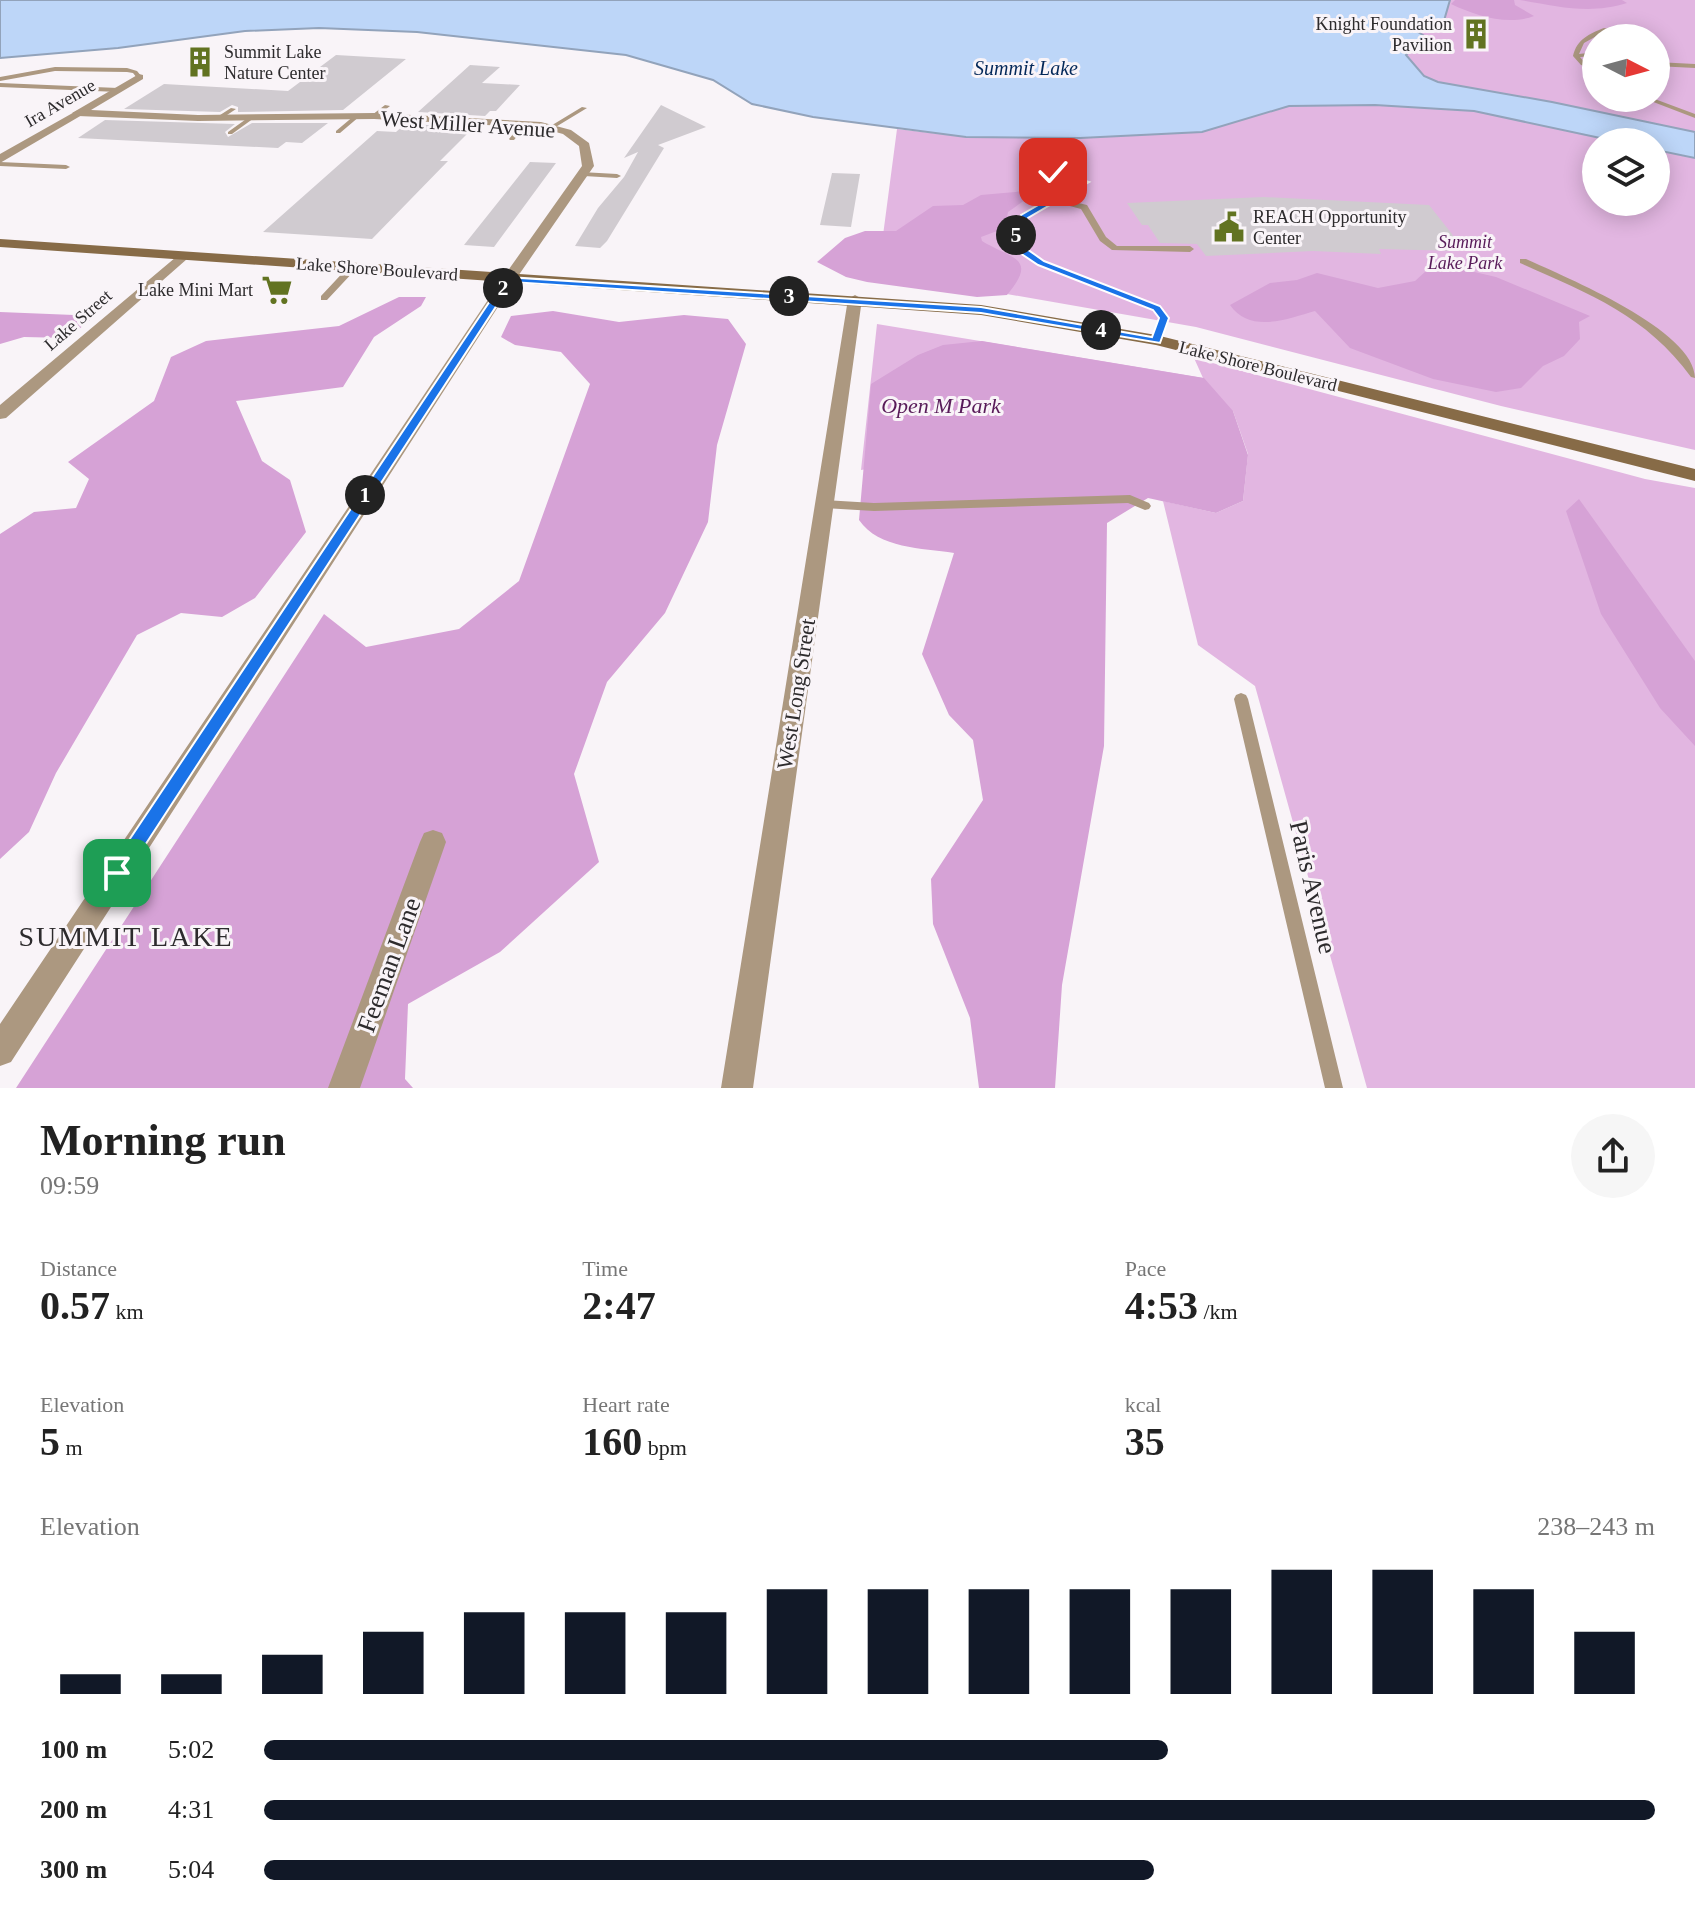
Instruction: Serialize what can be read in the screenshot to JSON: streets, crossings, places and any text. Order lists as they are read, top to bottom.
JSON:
{
  "streets": {
    "main road": ["Lake Shore Boulevard"],
    "street": [
      "Ira Avenue",
      "West Miller Avenue",
      "Lake Street",
      "West Long Street",
      "Feeman Lane"
    ],
    "lane": ["Paris Avenue"]
  },
  "crossings": [
    ["Ira Avenue", "West Miller Avenue"],
    ["Lake Shore Boulevard", "Lake Street"],
    ["Lake Shore Boulevard", "West Long Street"]
  ],
  "districts": ["SUMMIT LAKE"],
  "water": ["Summit Lake"],
  "parks": ["Summit Lake Park", "Open M Park"],
  "places": {
    "building": ["Knight Foundation Pavilion", "Summit Lake Nature Center"],
    "public building": ["REACH Opportunity Center"],
    "supermarket": ["Lake Mini Mart"]
  },
  "north": "right",
  "page": {
    "pins": [
      "5",
      "2",
      "3",
      "4",
      "1"
    ],
    "heading": ["Morning run", "09:59"],
    "stats": [
      ["Distance", "0.57 km"],
      ["Time", "2:47"],
      ["Pace", "4:53 /km"],
      ["Elevation", "5 m"],
      ["Heart rate", "160 bpm"],
      ["kcal", "35"]
    ],
    "chart": ["Elevation", "238–243 m"],
    "list": [
      {
        "name": "100 m",
        "note": "5:02"
      },
      {
        "name": "200 m",
        "note": "4:31"
      },
      {
        "name": "300 m",
        "note": "5:04"
      }
    ]
  }
}
